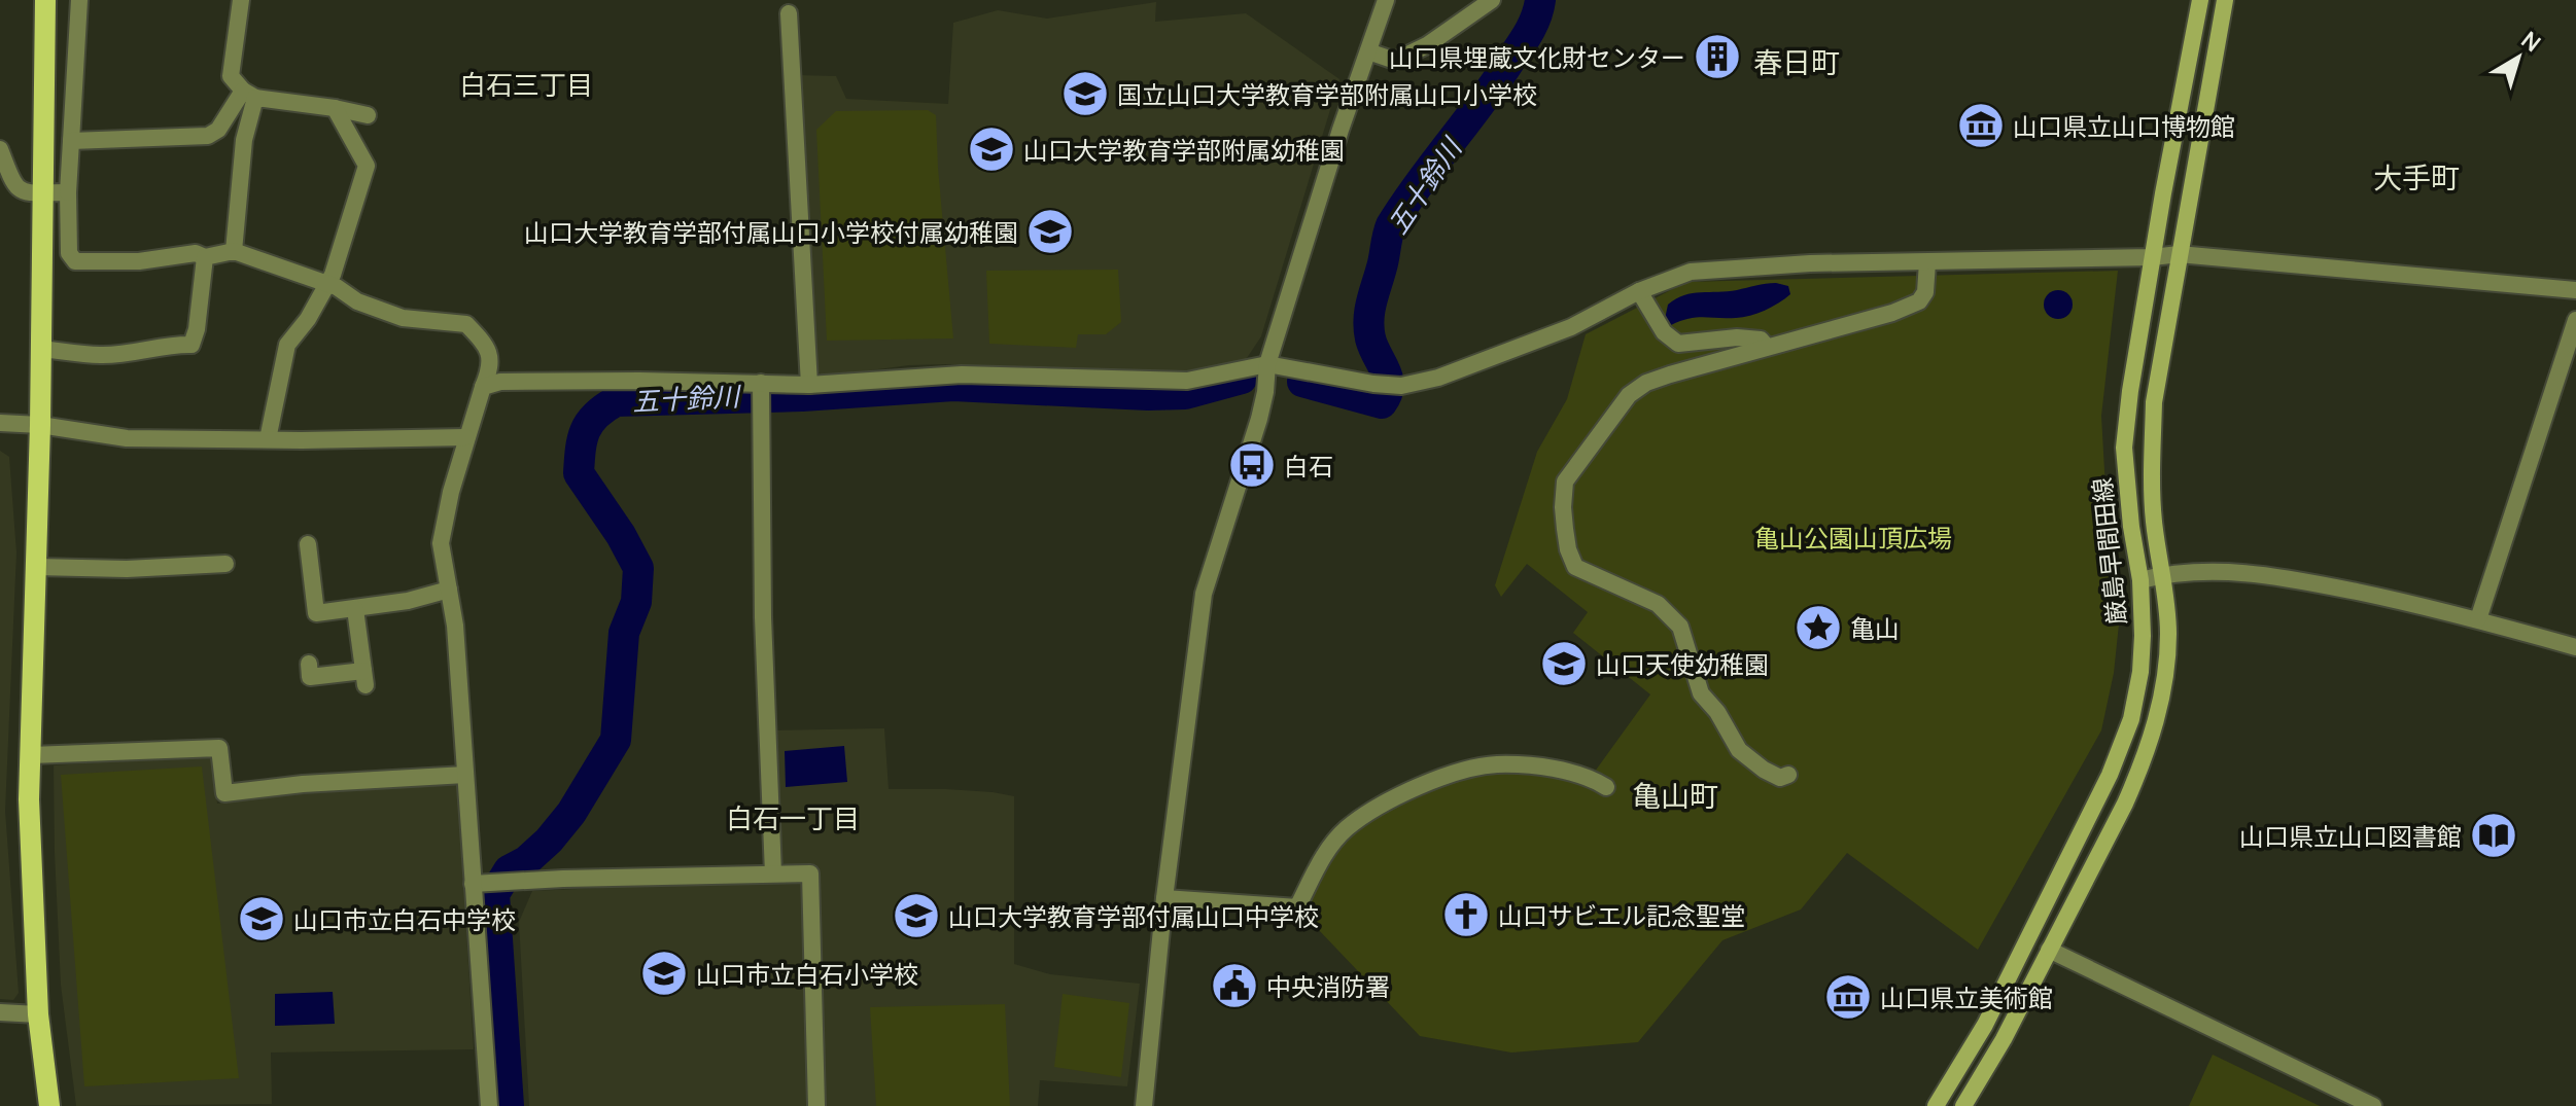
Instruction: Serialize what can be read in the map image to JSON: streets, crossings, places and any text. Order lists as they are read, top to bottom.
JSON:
{
  "streets": {
    "main road": ["厳島早間田線"]
  },
  "districts": [
    "春日町",
    "白石三丁目",
    "大手町",
    "亀山町",
    "白石一丁目"
  ],
  "water": ["五十鈴川"],
  "parks": ["亀山公園山頂広場"],
  "places": {
    "building": ["山口県埋蔵文化財センター"],
    "school or university": [
      "国立山口大学教育学部附属山口小学校",
      "山口大学教育学部附属幼稚園",
      "山口大学教育学部付属山口小学校付属幼稚園",
      "山口天使幼稚園",
      "山口大学教育学部付属山口中学校",
      "山口市立白石中学校",
      "山口市立白石小学校"
    ],
    "museum": ["山口県立山口博物館", "山口県立美術館"],
    "bus stop": ["白石"],
    "place": ["亀山"],
    "library": ["山口県立山口図書館"],
    "church": ["山口サビエル記念聖堂"],
    "public building": ["中央消防署"]
  },
  "north": "top right"
}
